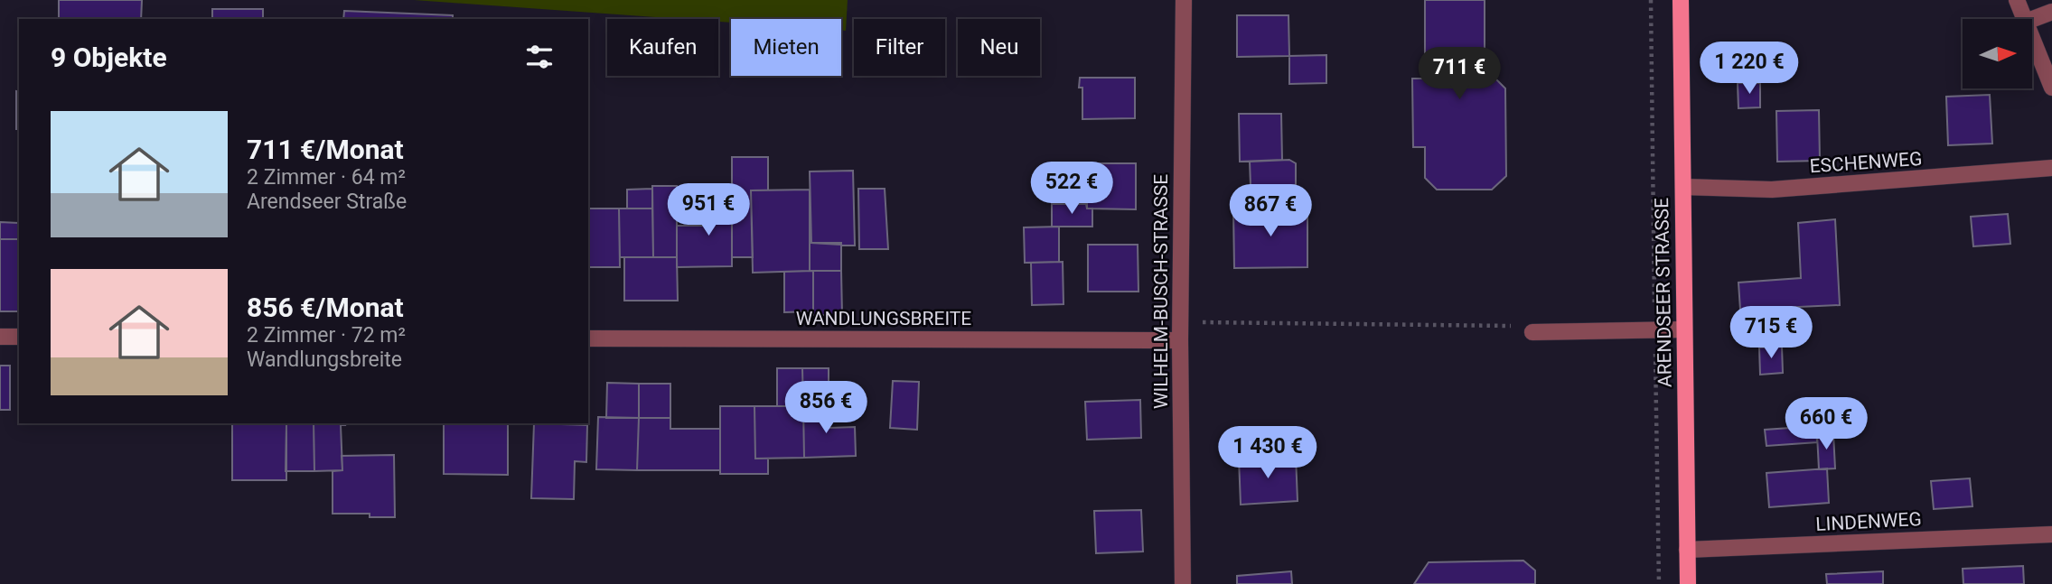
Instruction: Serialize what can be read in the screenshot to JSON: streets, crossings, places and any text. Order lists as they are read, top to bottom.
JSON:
{
  "streets": {
    "main road": ["ARENDSEER STRASSE"],
    "street": [
      "ESCHENWEG",
      "WILHELM-BUSCH-STRASSE",
      "WANDLUNGSBREITE",
      "LINDENWEG"
    ]
  },
  "crossings": [
    ["ESCHENWEG", "ARENDSEER STRASSE"],
    ["WILHELM-BUSCH-STRASSE", "WANDLUNGSBREITE"],
    ["ARENDSEER STRASSE", "LINDENWEG"]
  ],
  "north": "right",
  "page": {
    "chip": [
      "Kaufen",
      "Mieten",
      "Filter",
      "Neu"
    ],
    "heading": "9 Objekte",
    "price": [
      "1 220 €",
      "711 €",
      "522 €",
      "951 €",
      "867 €",
      "715 €",
      "856 €",
      "660 €",
      "1 430 €"
    ],
    "list": [
      {
        "name": "711 €/Monat",
        "note": "2 Zimmer · 64 m² · Arendseer Straße"
      },
      {
        "name": "856 €/Monat",
        "note": "2 Zimmer · 72 m² · Wandlungsbreite"
      }
    ]
  }
}
